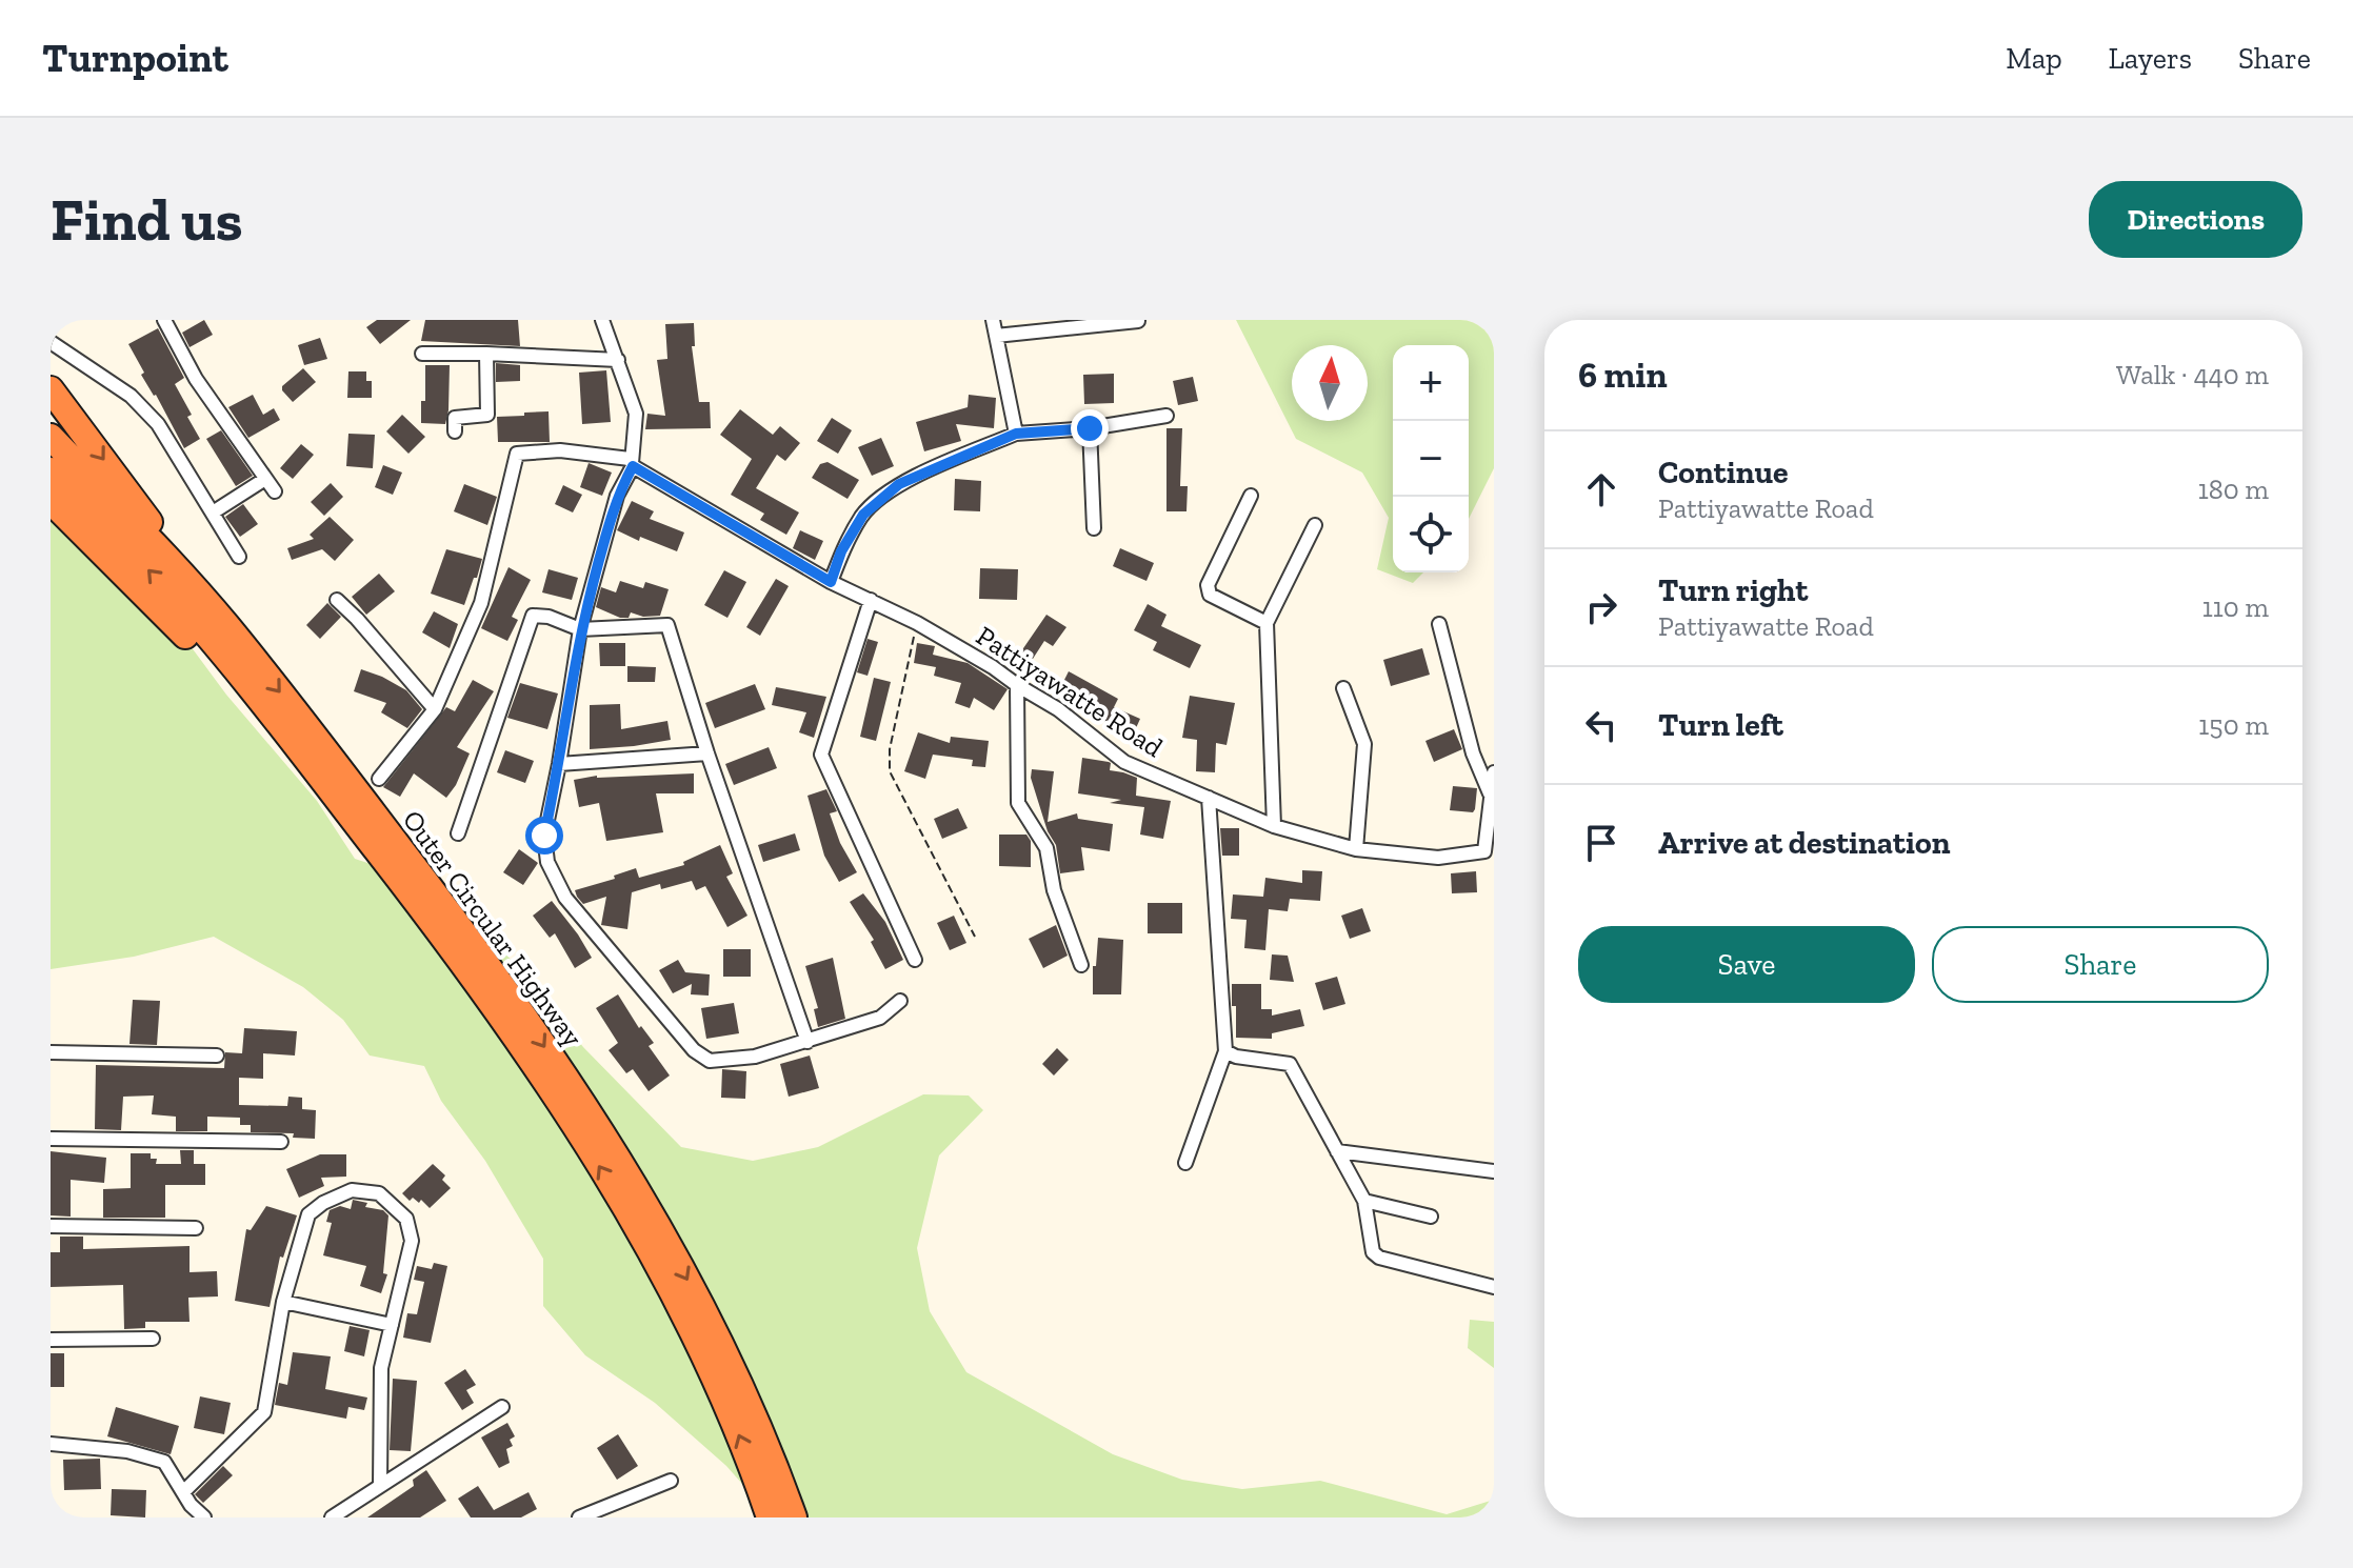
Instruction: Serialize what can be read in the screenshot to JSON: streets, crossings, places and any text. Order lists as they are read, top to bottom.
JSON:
{
  "streets": {
    "highway": ["Outer Circular Highway"],
    "street": ["Pattiyawatte Road"]
  },
  "north": "top",
  "page": {
    "header": "Turnpoint",
    "nav": ["Map", "Layers", "Share"],
    "buttons": [
      "Directions",
      ["Save", "Share"]
    ],
    "title": "Find us",
    "heading": ["6 min", "Walk · 440 m"],
    "map_buttons": ["+", "−"],
    "list": [
      ["Continue", "Pattiyawatte Road", "180 m"],
      ["Turn right", "Pattiyawatte Road", "110 m"],
      ["Turn left", "150 m"],
      "Arrive at destination"
    ]
  }
}
